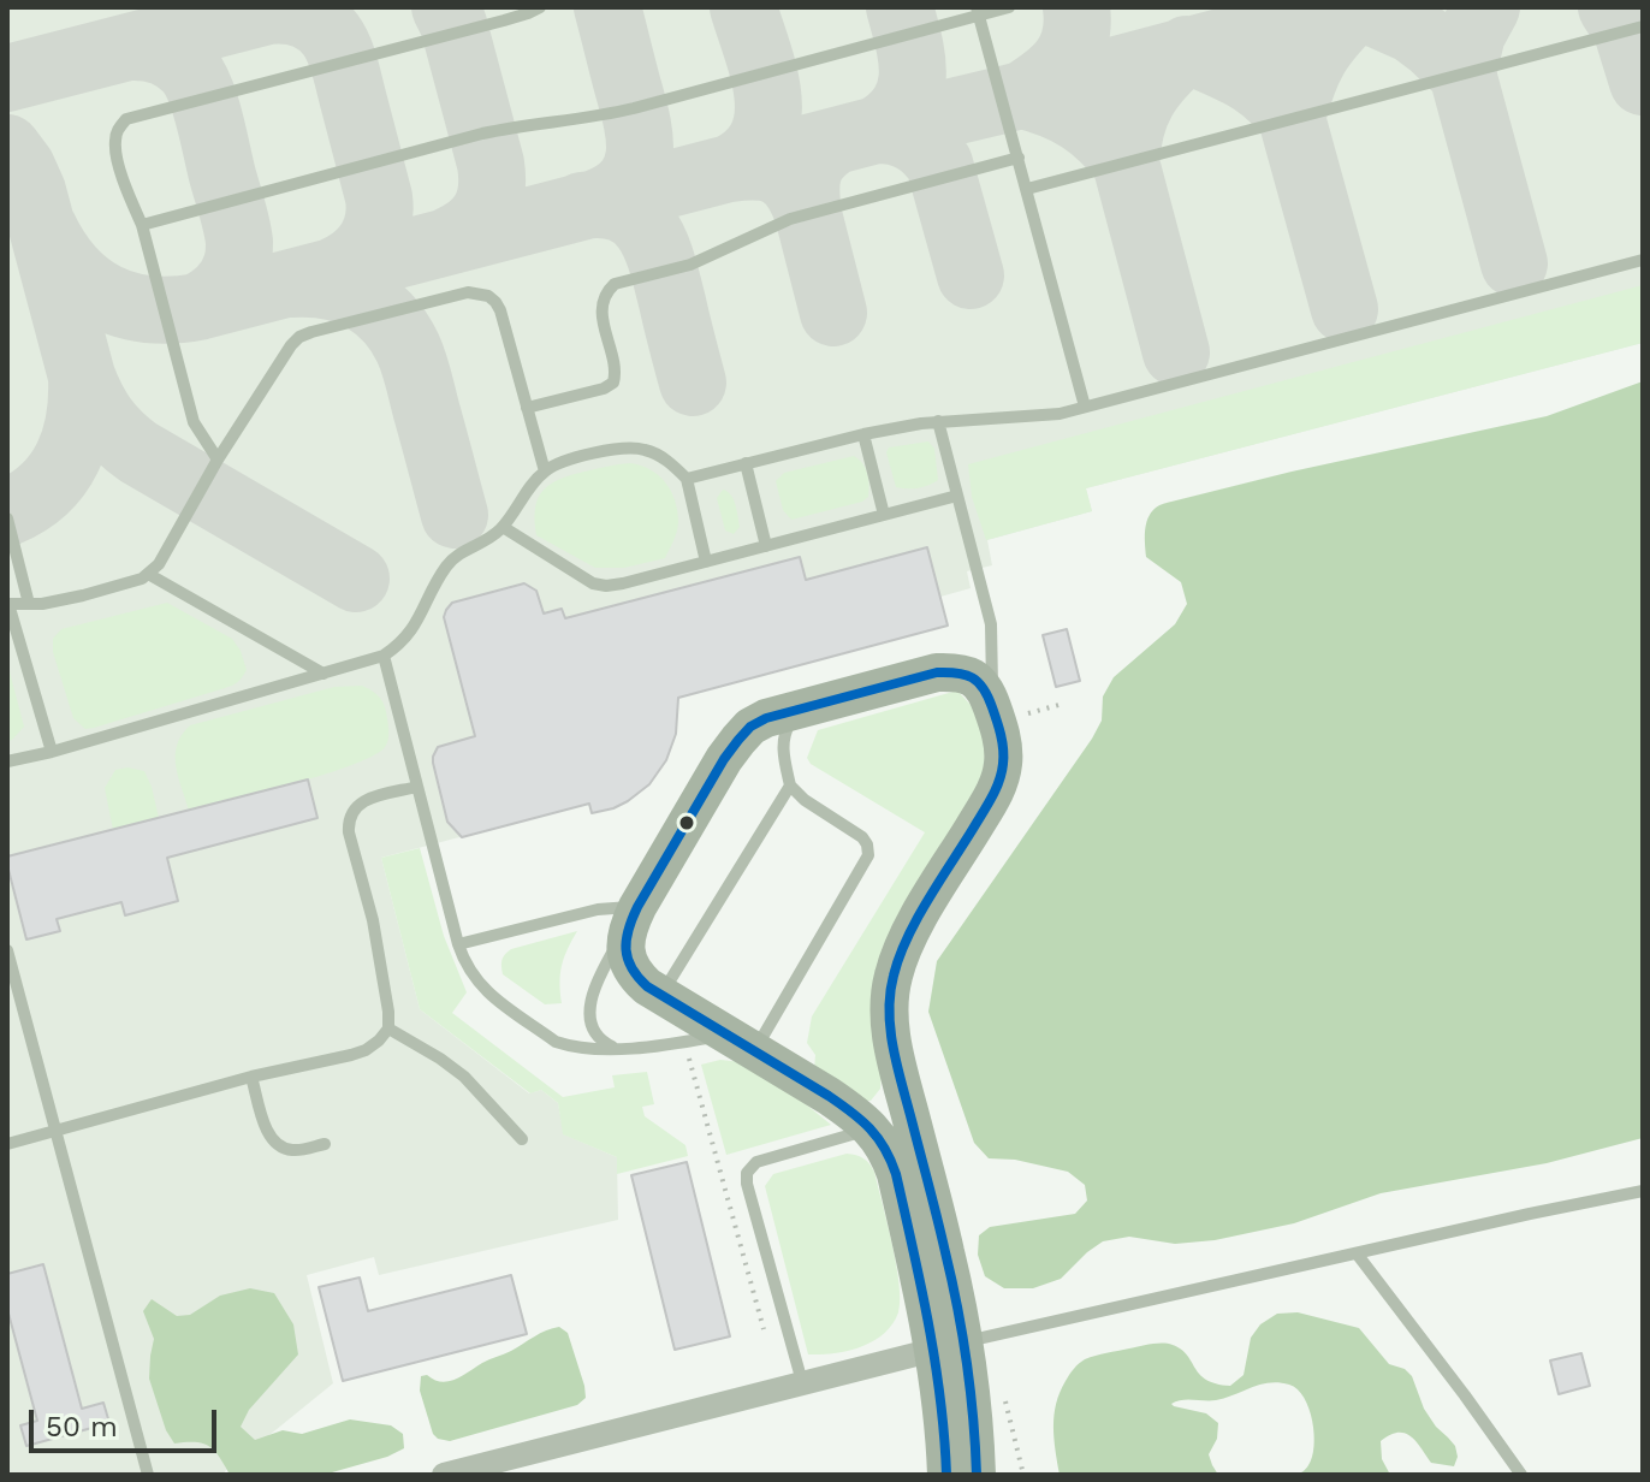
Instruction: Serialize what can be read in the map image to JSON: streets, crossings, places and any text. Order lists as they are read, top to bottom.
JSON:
{
  "scale_bar": "50 m"
}
